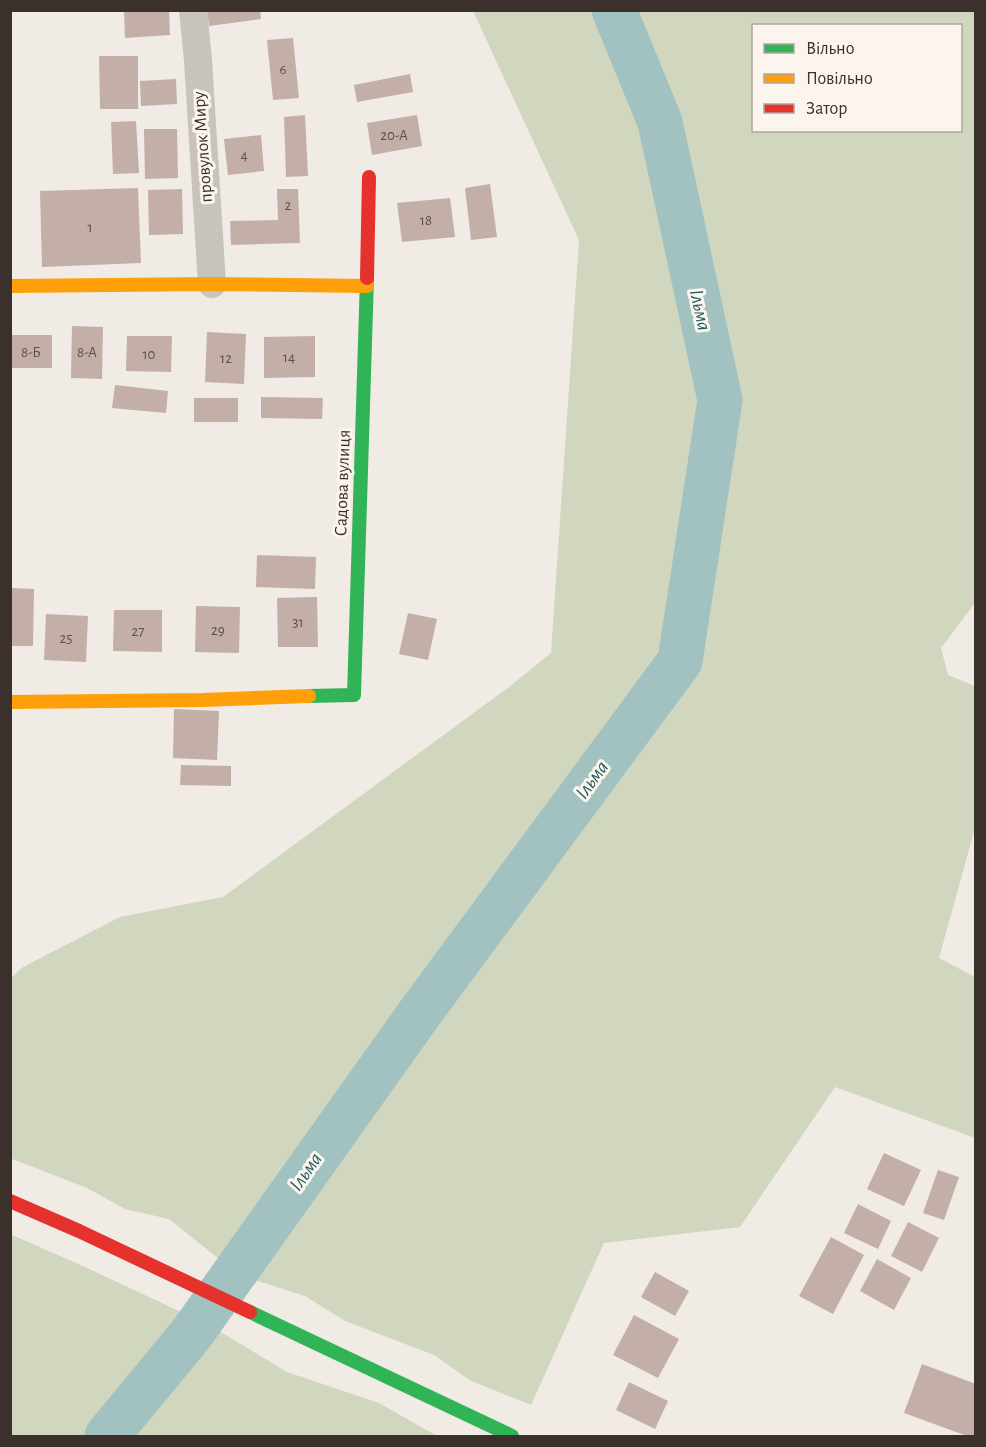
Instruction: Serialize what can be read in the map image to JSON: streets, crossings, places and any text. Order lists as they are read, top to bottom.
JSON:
{
  "streets": {
    "street": ["провулок Миру", "Садова вулиця"]
  },
  "water": ["Ільма"],
  "house_numbers": [
    "6",
    "20-А",
    "4",
    "2",
    "18",
    "1",
    "8-Б",
    "8-А",
    "10",
    "14",
    "12",
    "31",
    "29",
    "27",
    "25"
  ],
  "legend": ["Вільно", "Повільно", "Затор"]
}
